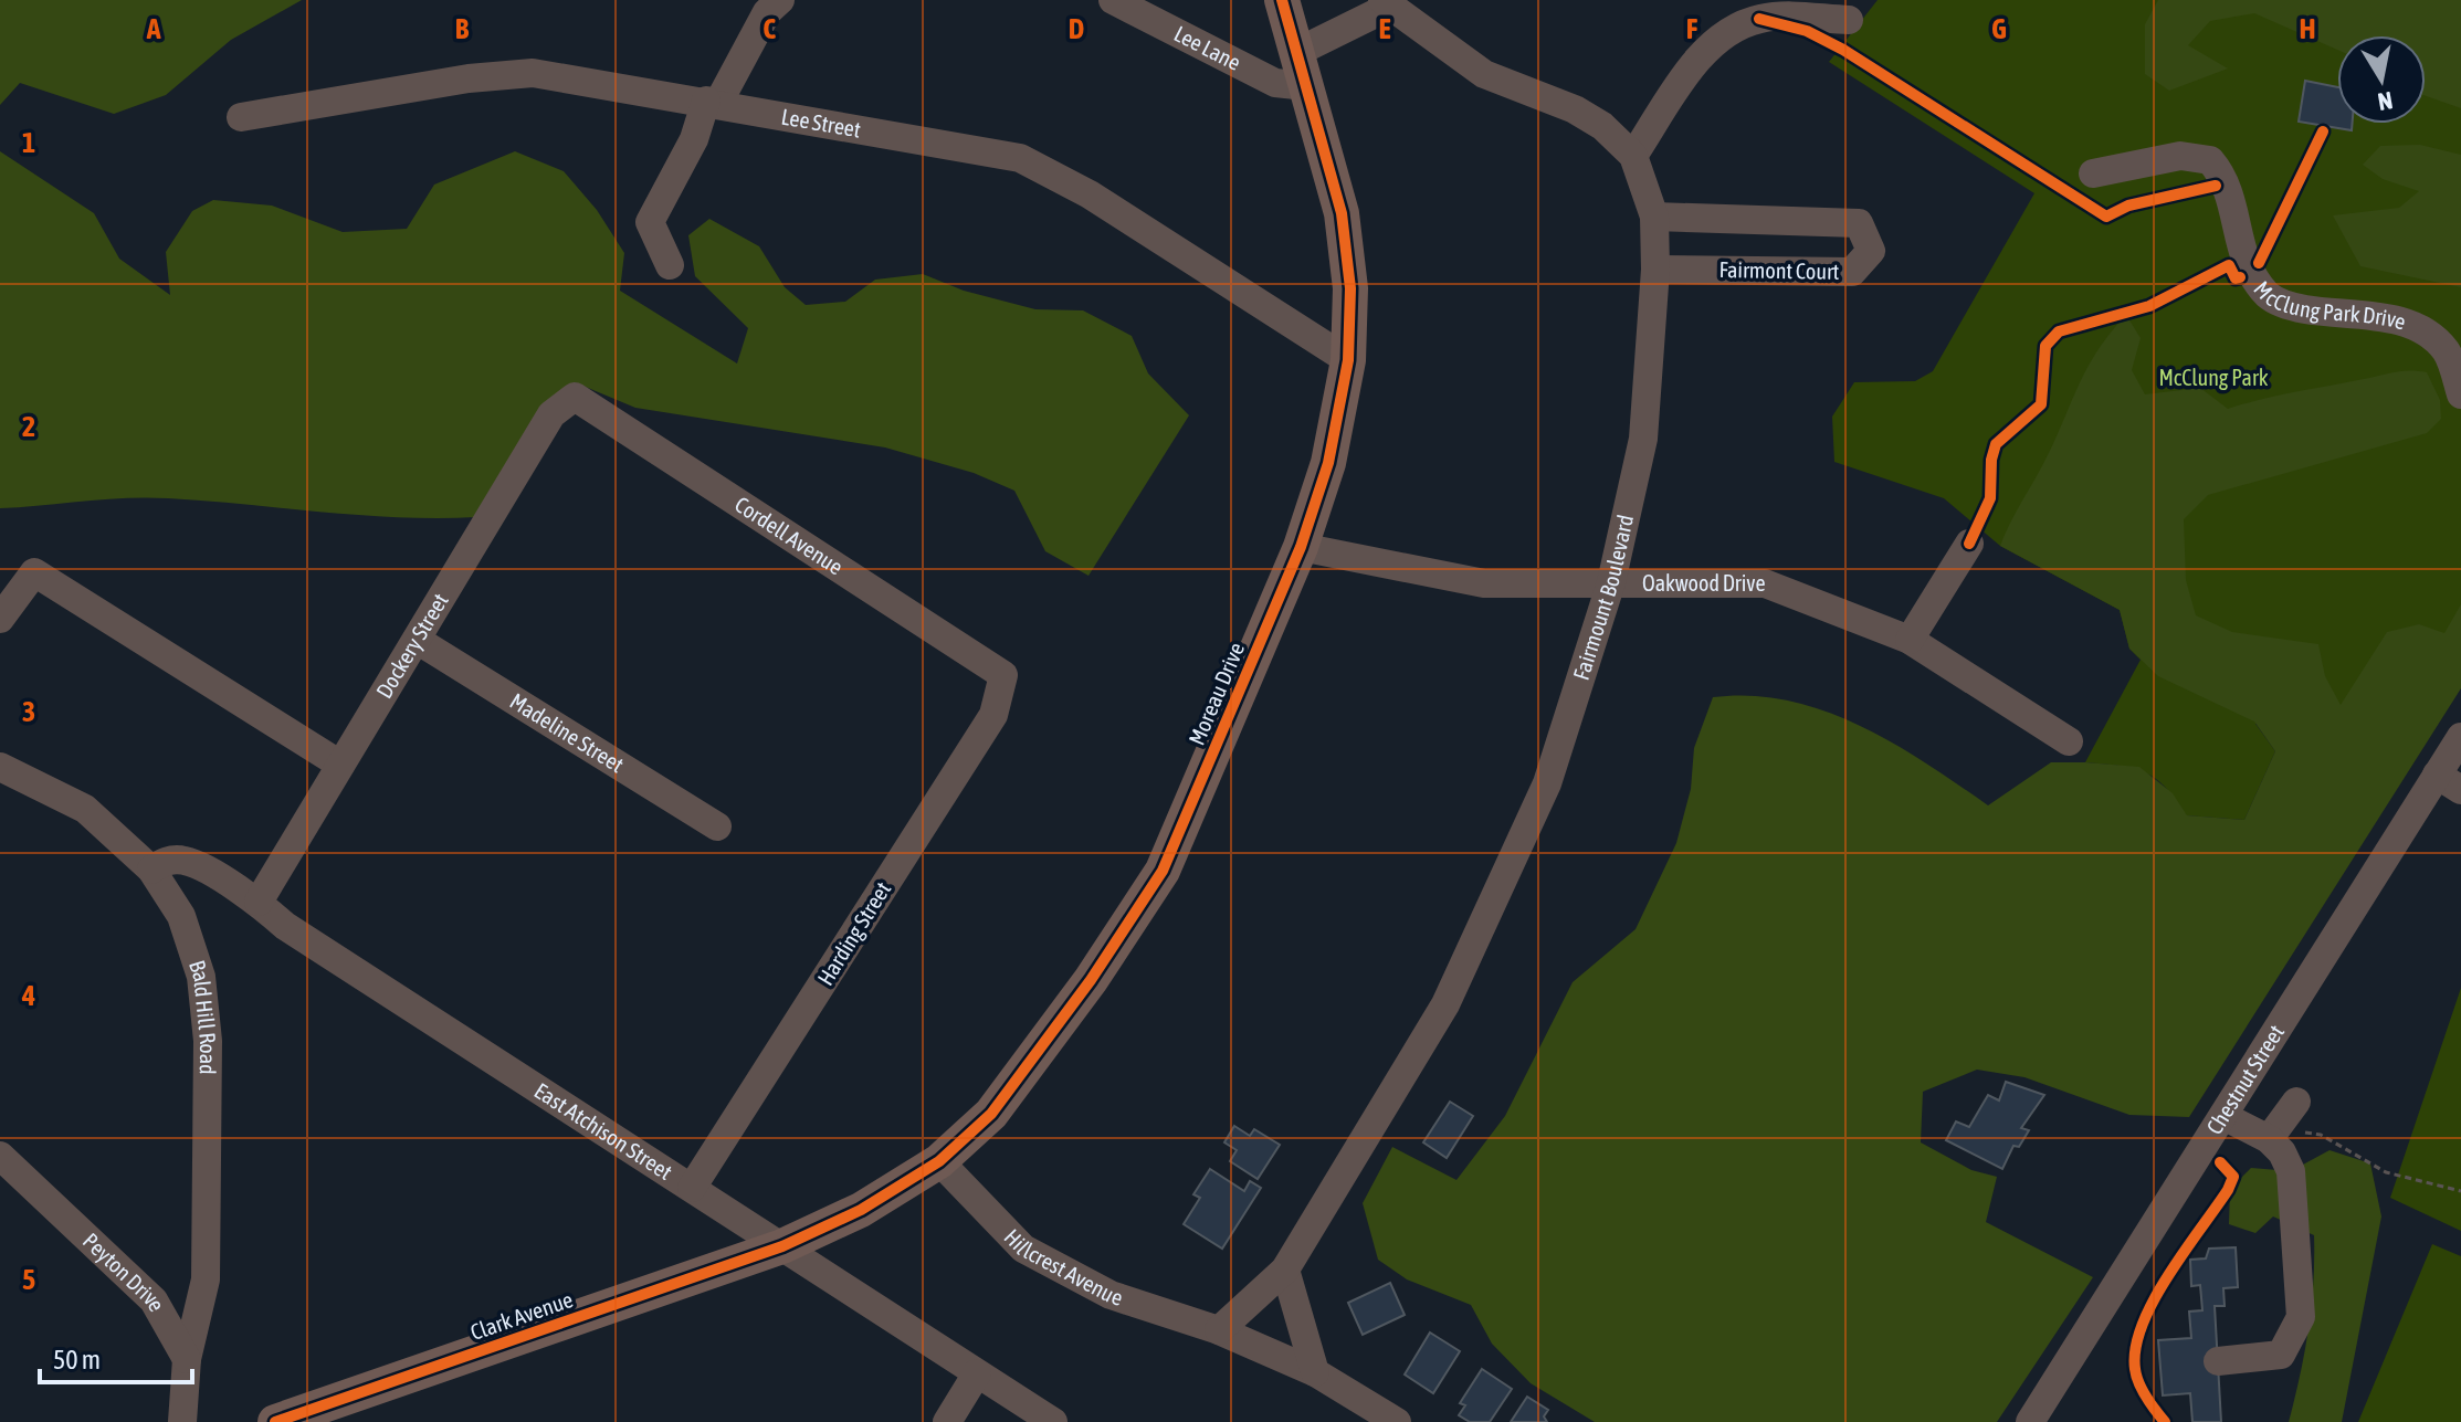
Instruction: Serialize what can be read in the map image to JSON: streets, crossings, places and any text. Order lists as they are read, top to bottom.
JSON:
{
  "streets": {
    "main road": ["Moreau Drive", "Clark Avenue"],
    "street": [
      "Lee Lane",
      "Lee Street",
      "Fairmont Court",
      "McClung Park Drive",
      "Cordell Avenue",
      "Oakwood Drive",
      "Fairmount Boulevard",
      "Dockery Street",
      "Madeline Street",
      "Harding Street",
      "Bald Hill Road",
      "Chestnut Street",
      "East Atchison Street",
      "Hillcrest Avenue",
      "Peyton Drive"
    ]
  },
  "crossings": [
    ["Lee Lane", "Moreau Drive"],
    ["Lee Street", "Moreau Drive"],
    ["Fairmont Court", "Fairmount Boulevard"],
    ["Cordell Avenue", "Dockery Street"],
    ["Cordell Avenue", "Harding Street"],
    ["Oakwood Drive", "Fairmount Boulevard"],
    ["Oakwood Drive", "Moreau Drive"],
    ["Fairmount Boulevard", "Hillcrest Avenue"],
    ["Dockery Street", "Madeline Street"],
    ["Dockery Street", "East Atchison Street"],
    ["Moreau Drive", "East Atchison Street"],
    ["Moreau Drive", "Hillcrest Avenue"],
    ["Moreau Drive", "Clark Avenue"],
    ["Harding Street", "East Atchison Street"],
    ["Bald Hill Road", "East Atchison Street"],
    ["Bald Hill Road", "Peyton Drive"],
    ["East Atchison Street", "Clark Avenue"]
  ],
  "parks": ["McClung Park"],
  "scale_bar": "50 m",
  "north": "bottom",
  "grid": {
    "columns": [
      "A",
      "B",
      "C",
      "D",
      "E",
      "F",
      "G",
      "H"
    ],
    "rows": [
      "1",
      "2",
      "3",
      "4",
      "5"
    ]
  }
}
